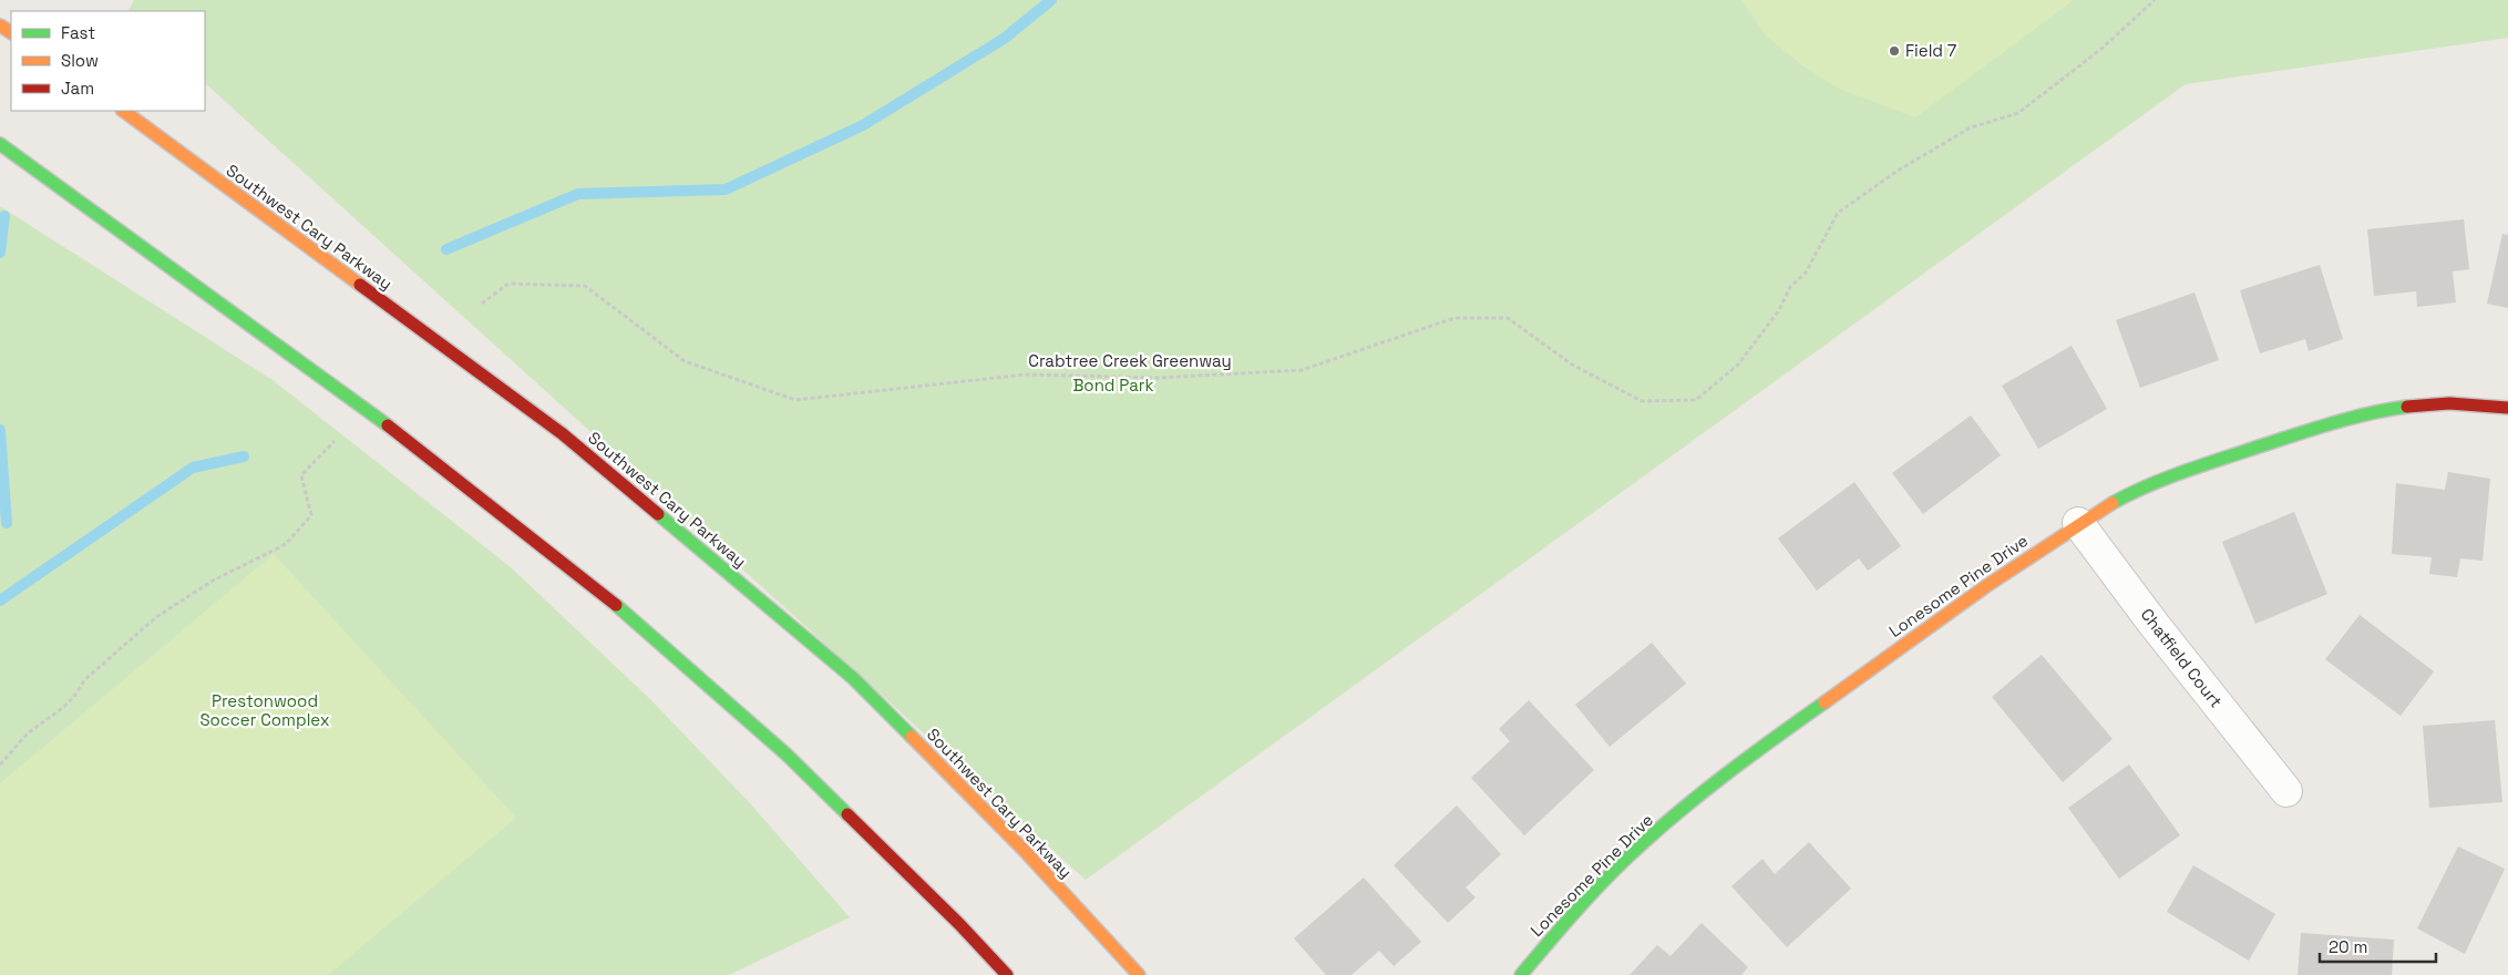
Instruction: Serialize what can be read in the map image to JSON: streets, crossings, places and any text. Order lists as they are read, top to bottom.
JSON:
{
  "streets": {
    "main road": ["Southwest Cary Parkway", "Lonesome Pine Drive"],
    "street": ["Chatfield Court"],
    "path": ["Crabtree Creek Greenway"]
  },
  "crossings": [
    ["Lonesome Pine Drive", "Chatfield Court"]
  ],
  "parks": ["Bond Park", "Prestonwood Soccer Complex"],
  "places": ["Field 7"],
  "legend": ["Fast", "Slow", "Jam"],
  "scale_bar": "20 m"
}
